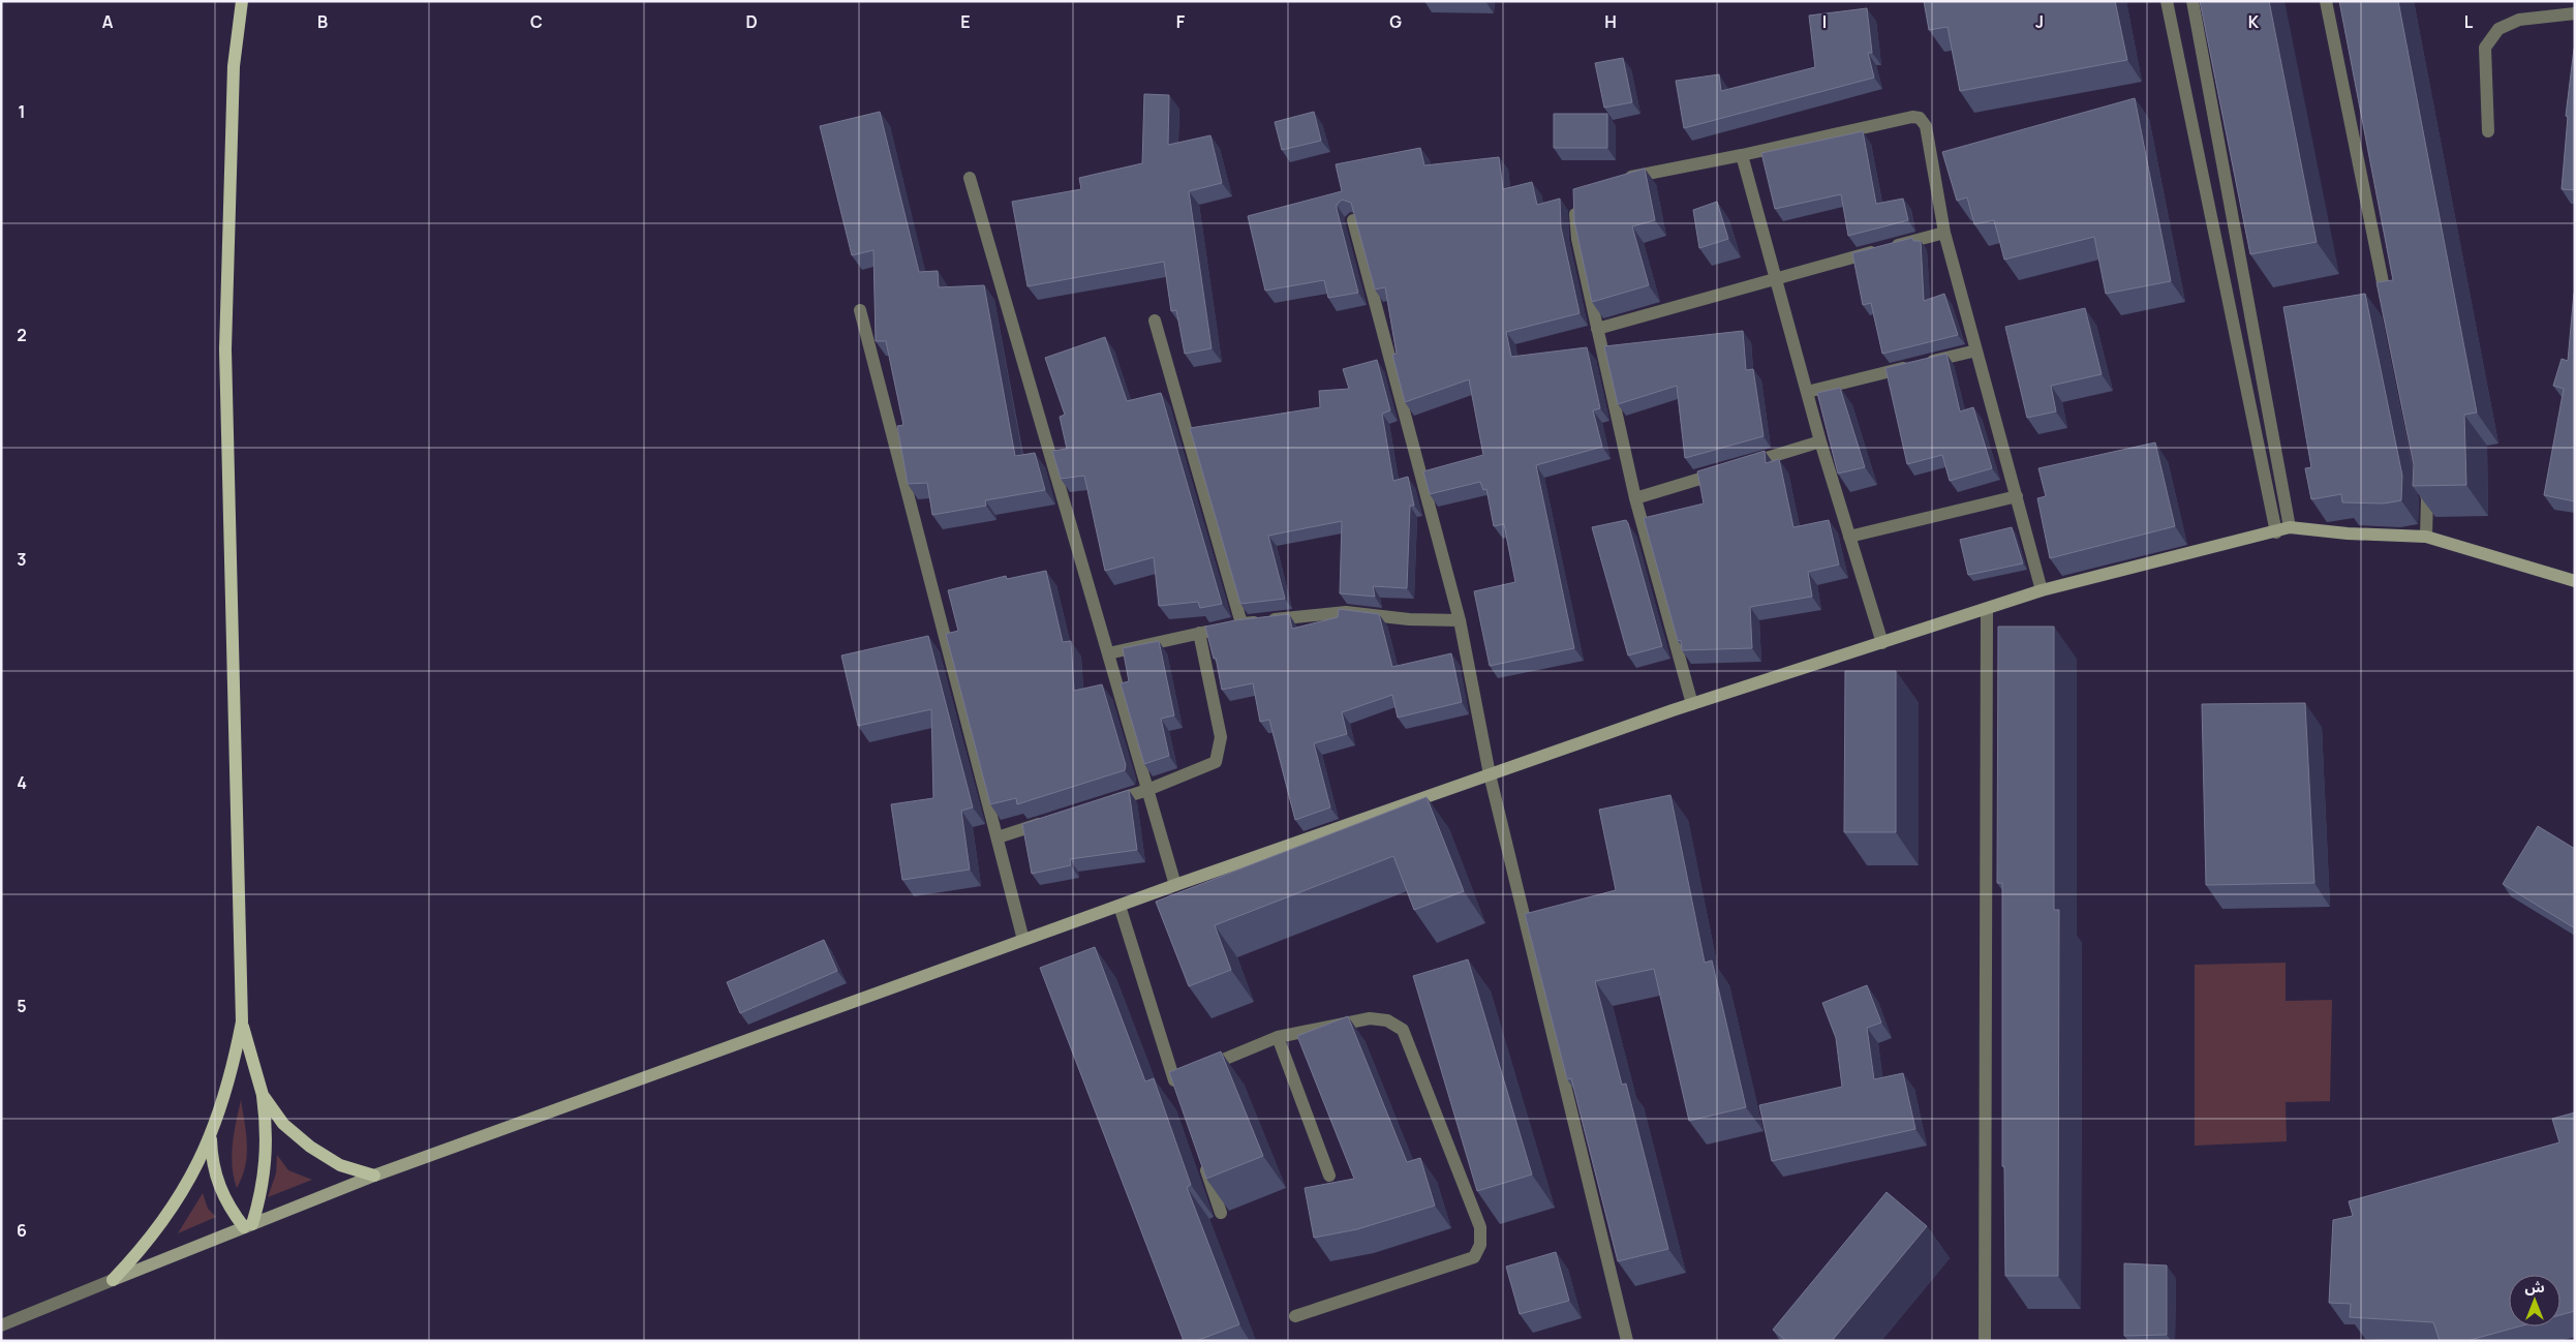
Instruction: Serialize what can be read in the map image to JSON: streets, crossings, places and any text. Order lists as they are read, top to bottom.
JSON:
{
  "north": "top",
  "grid": {
    "columns": [
      "A",
      "B",
      "C",
      "D",
      "E",
      "F",
      "G",
      "H",
      "I",
      "J",
      "K",
      "L"
    ],
    "rows": [
      "1",
      "2",
      "3",
      "4",
      "5",
      "6"
    ]
  }
}
